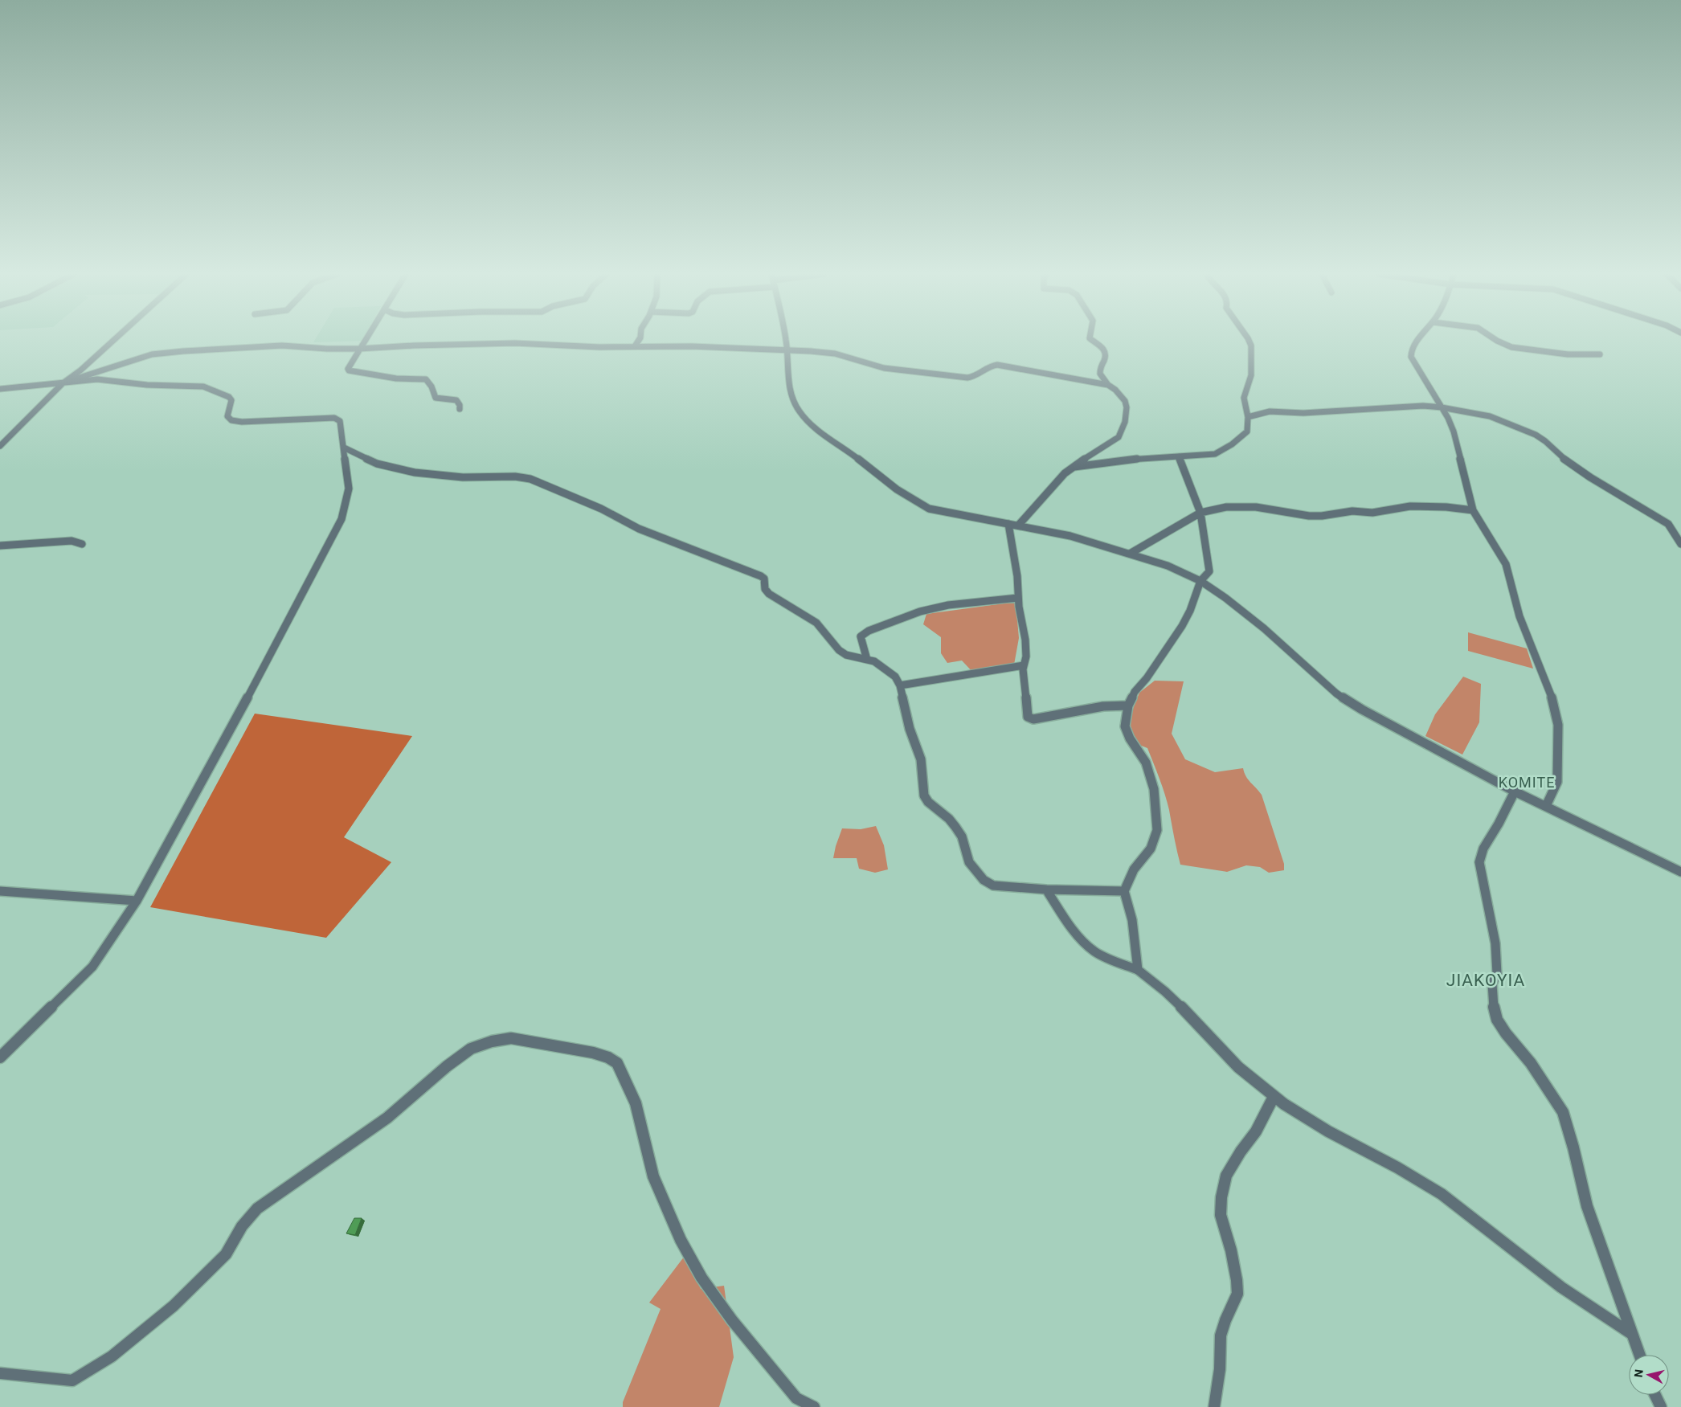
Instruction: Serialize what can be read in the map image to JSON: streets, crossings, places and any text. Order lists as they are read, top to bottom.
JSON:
{
  "districts": ["KOMITE", "JIAKOYIA"],
  "north": "left"
}
